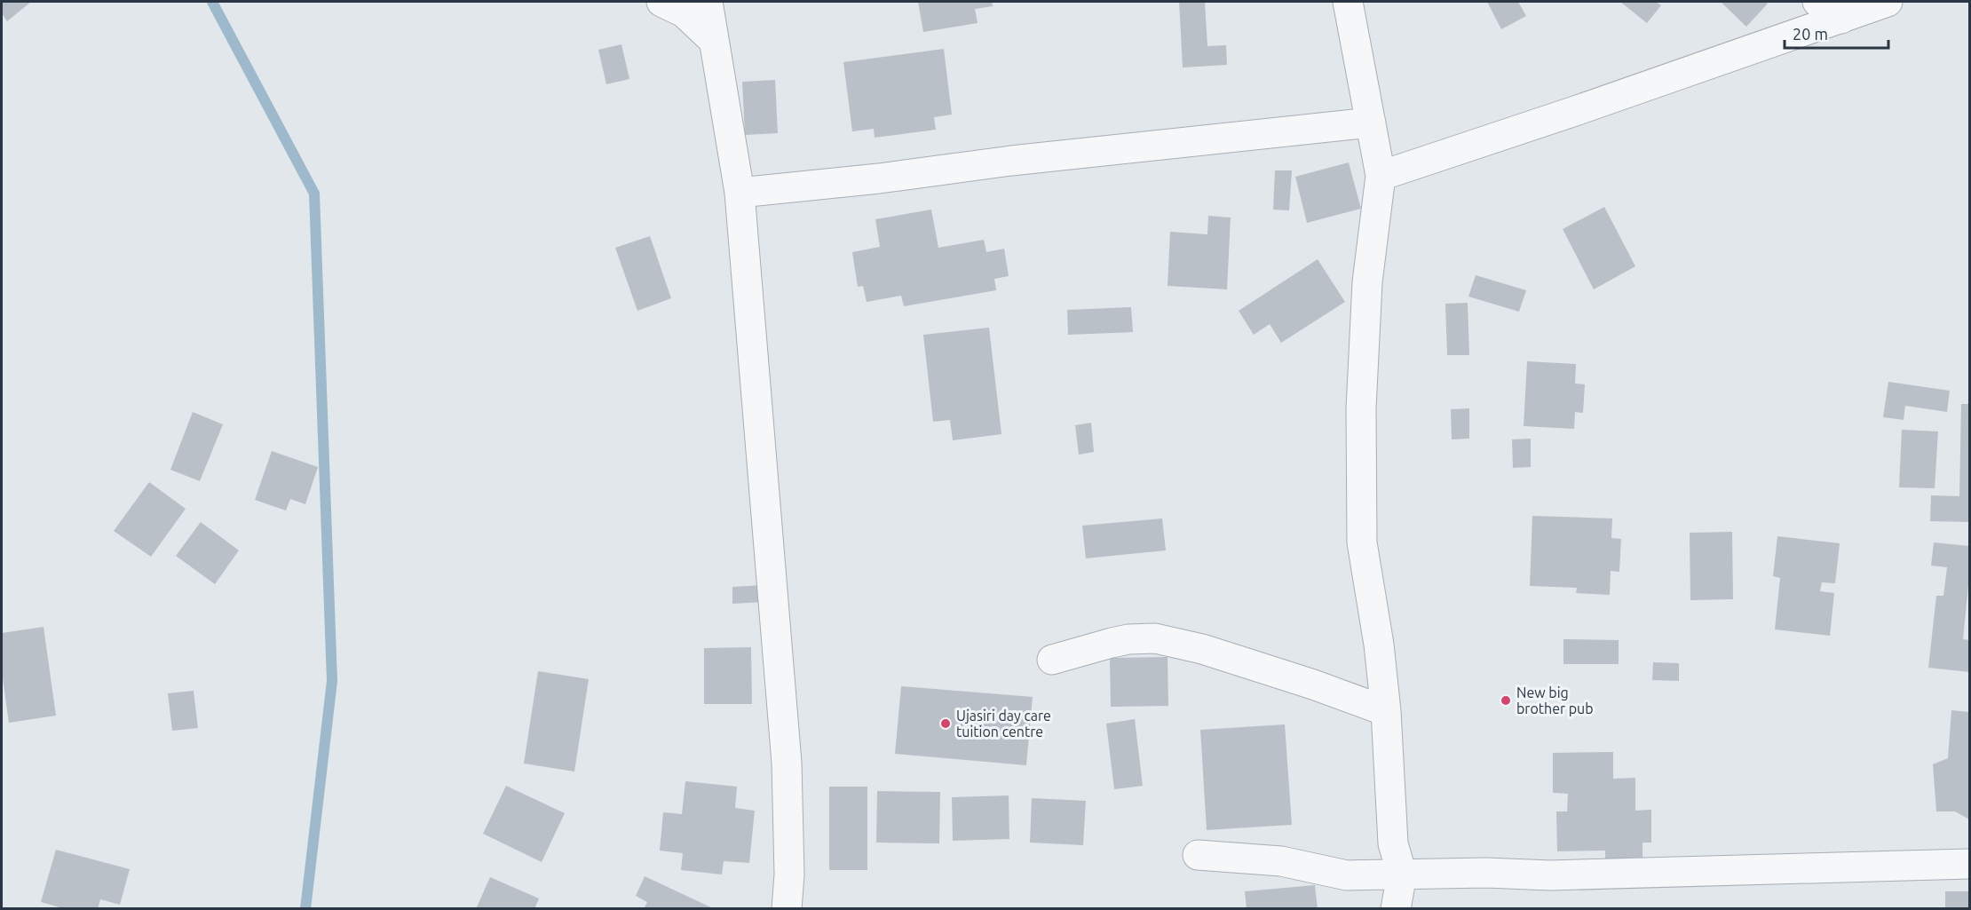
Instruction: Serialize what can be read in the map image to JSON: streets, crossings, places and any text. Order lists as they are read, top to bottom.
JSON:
{
  "places": ["New big brother pub", "Ujasiri day care tuition centre"],
  "scale_bar": "20 m"
}
